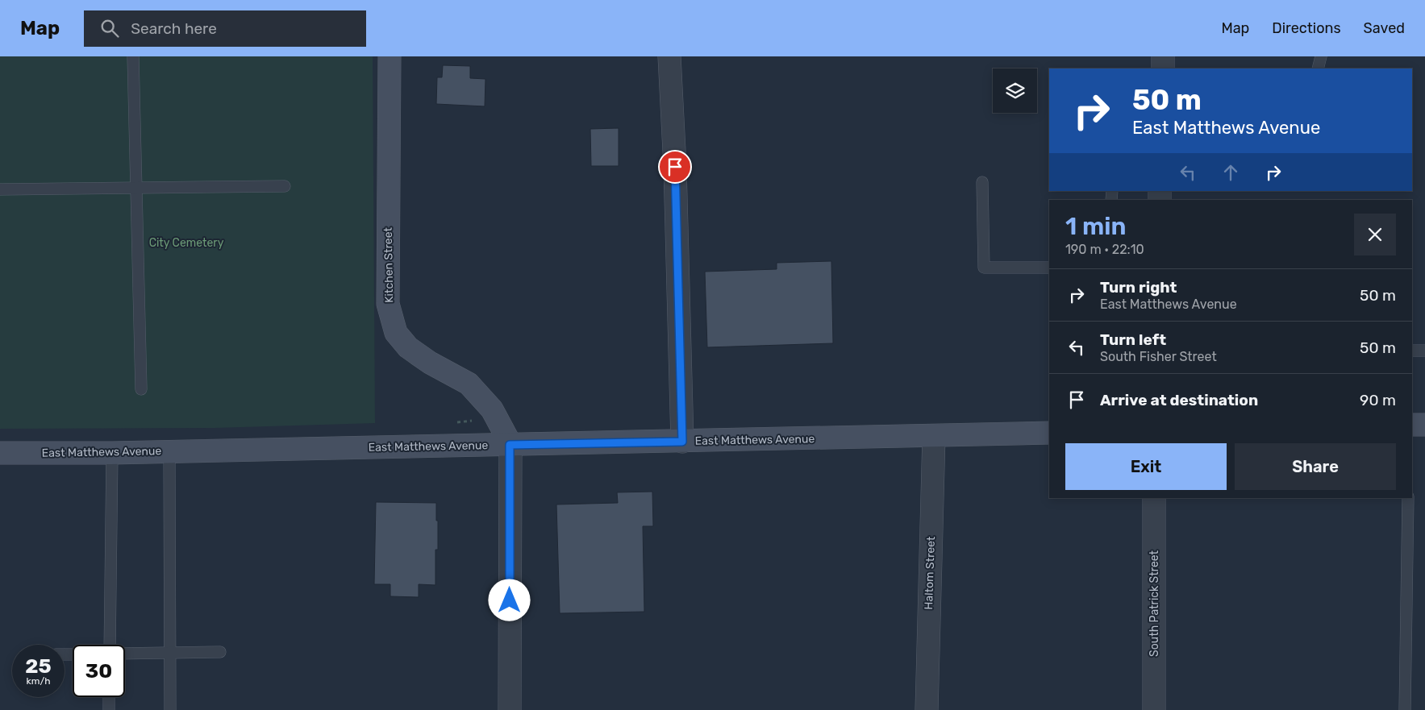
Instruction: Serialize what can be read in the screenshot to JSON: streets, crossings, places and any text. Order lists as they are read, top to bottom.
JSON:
{
  "streets": {
    "street": [
      "Kitchen Street",
      "East Matthews Avenue",
      "Haltom Street",
      "South Patrick Street"
    ]
  },
  "crossings": [
    ["Kitchen Street", "East Matthews Avenue"],
    ["East Matthews Avenue", "Haltom Street"]
  ],
  "parks": ["City Cemetery"],
  "page": {
    "header": "Map",
    "search": "Search here",
    "nav": ["Map", "Directions", "Saved"],
    "turn": ["50 m", "East Matthews Avenue"],
    "heading": ["1 min", "190 m · 22:10"],
    "list": [
      {
        "name": "Turn right",
        "note": "East Matthews Avenue",
        "value": "50 m"
      },
      {
        "name": "Turn left",
        "note": "South Fisher Street",
        "value": "50 m"
      },
      {
        "name": "Arrive at destination",
        "value": "90 m"
      }
    ],
    "buttons": ["Exit", "Share"],
    "speed": "25 km/h",
    "limit": "30"
  }
}
